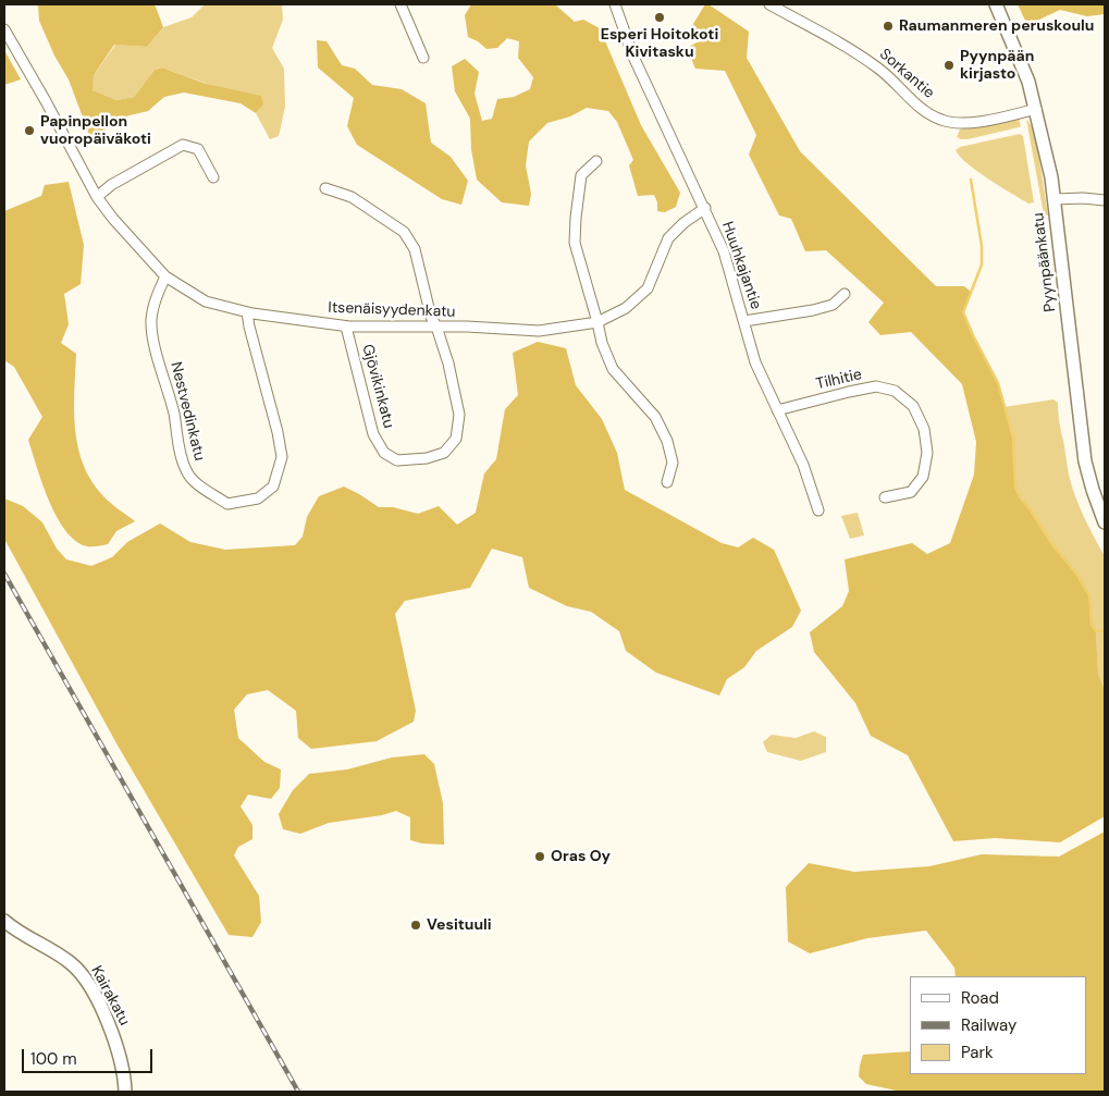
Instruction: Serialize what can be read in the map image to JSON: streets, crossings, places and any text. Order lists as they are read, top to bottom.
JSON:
{
  "streets": {
    "main road": ["Pyynpäänkatu", "Kairakatu"],
    "street": [
      "Sorkantie",
      "Huuhkajantie",
      "Itsenäisyydenkatu",
      "Tilhitie",
      "Gjövikinkatu",
      "Nestvedinkatu"
    ]
  },
  "crossings": [
    ["Sorkantie", "Pyynpäänkatu"],
    ["Huuhkajantie", "Itsenäisyydenkatu"],
    ["Huuhkajantie", "Tilhitie"],
    ["Itsenäisyydenkatu", "Gjövikinkatu"],
    ["Itsenäisyydenkatu", "Nestvedinkatu"]
  ],
  "places": [
    "Esperi Hoitokoti Kivitasku",
    "Raumanmeren peruskoulu",
    "Pyynpään kirjasto",
    "Papinpellon vuoropäiväkoti",
    "Oras Oy",
    "Vesituuli"
  ],
  "legend": ["Road", "Railway", "Park"],
  "scale_bar": "100 m"
}
